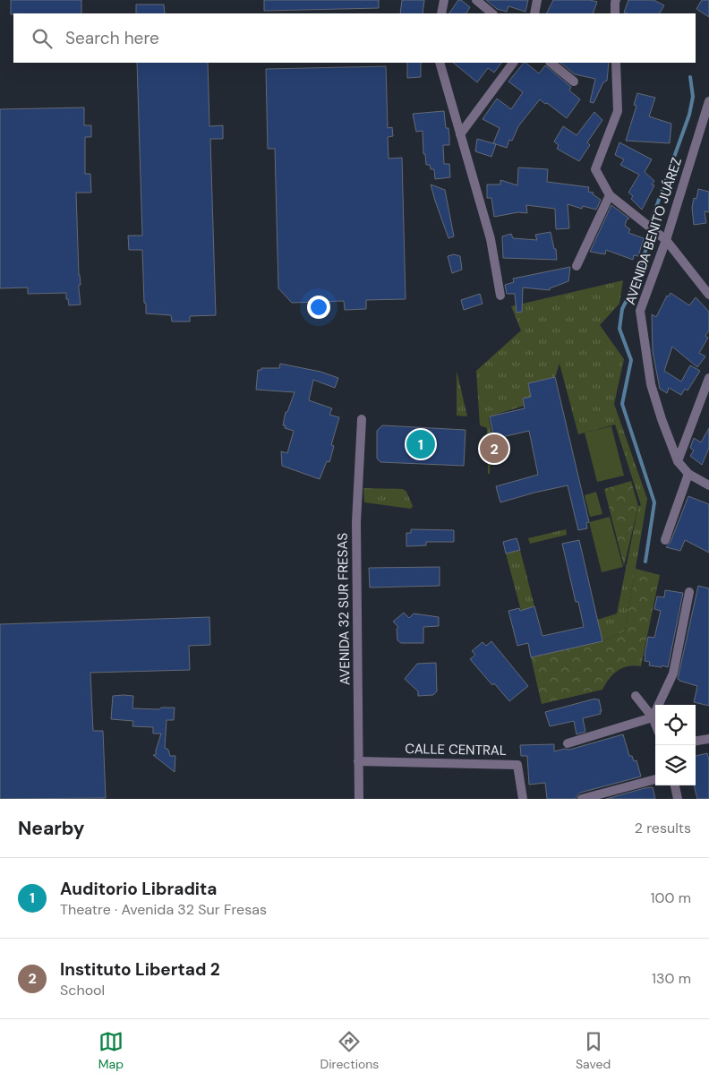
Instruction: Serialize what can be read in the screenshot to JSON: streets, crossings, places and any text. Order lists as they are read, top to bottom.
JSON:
{
  "streets": {
    "street": ["AVENIDA BENITO JUÁREZ", "AVENIDA 32 SUR FRESAS", "CALLE CENTRAL"]
  },
  "crossings": [
    ["AVENIDA 32 SUR FRESAS", "CALLE CENTRAL"]
  ],
  "page": {
    "search": "Search here",
    "pins": ["1", "2"],
    "heading": ["Nearby", "2 results"],
    "list": [
      {
        "mark": "1",
        "name": "Auditorio Libradita",
        "note": "Theatre · Avenida 32 Sur Fresas",
        "value": "100 m"
      },
      {
        "mark": "2",
        "name": "Instituto Libertad 2",
        "note": "School",
        "value": "130 m"
      }
    ],
    "nav": ["Map", "Directions", "Saved"]
  }
}
